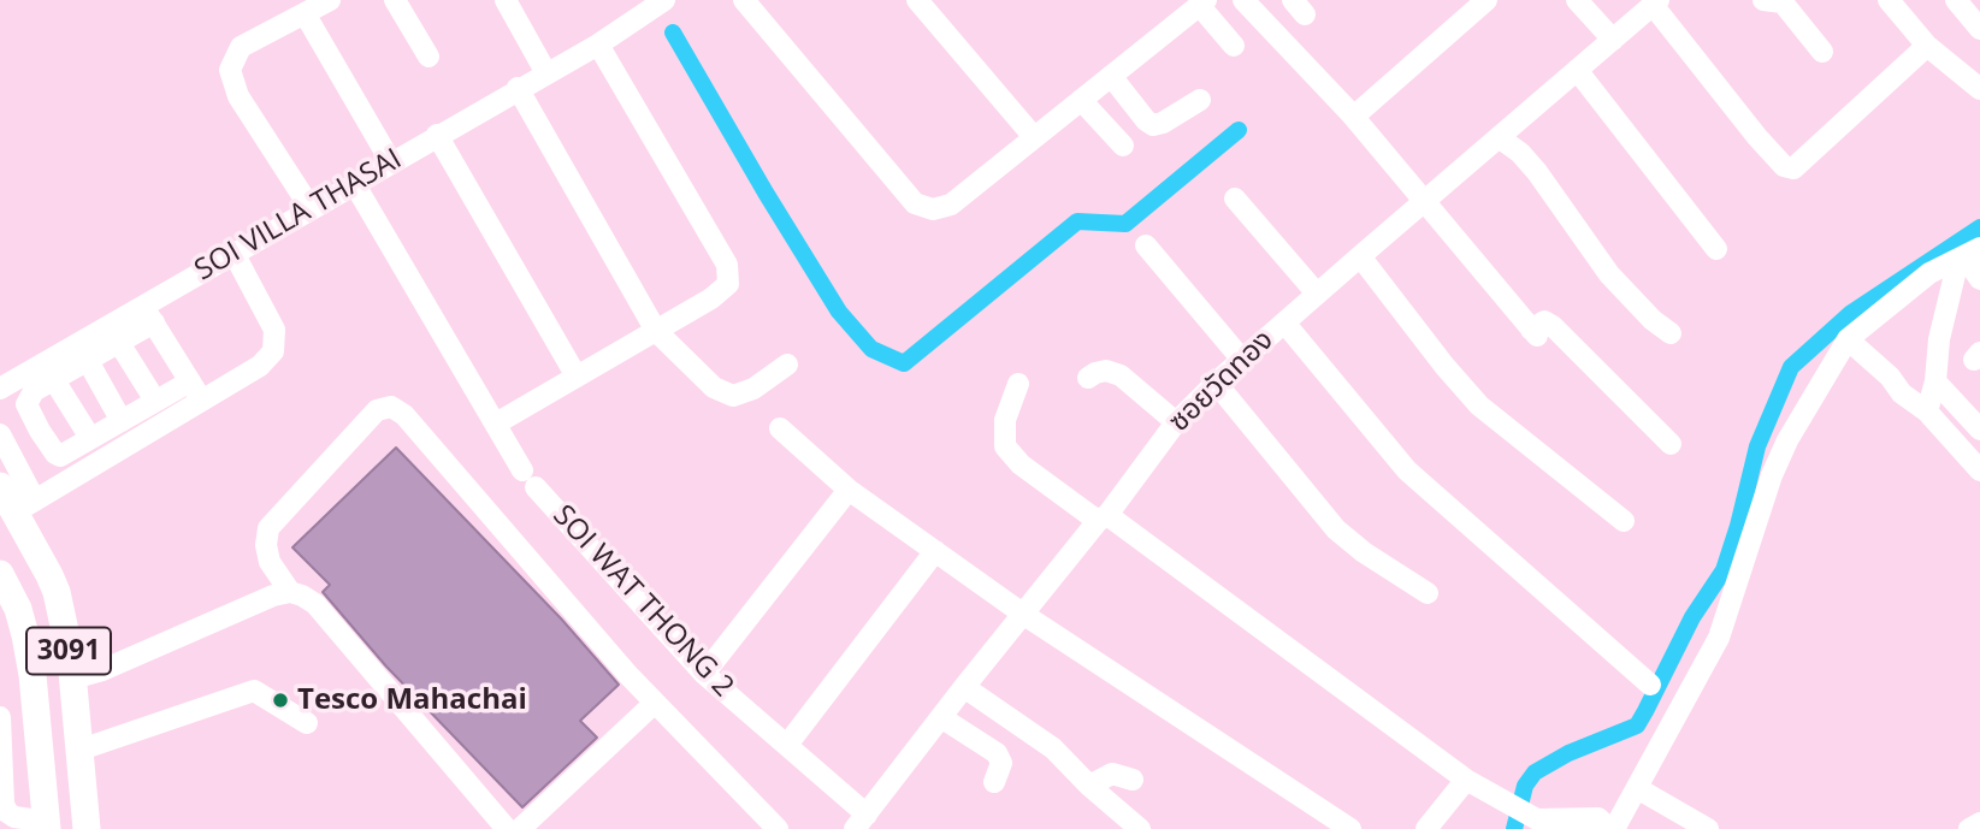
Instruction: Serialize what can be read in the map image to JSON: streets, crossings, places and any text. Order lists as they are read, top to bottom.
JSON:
{
  "streets": {
    "main road": ["3091"],
    "street": ["SOI VILLA THASAI", "ซอยวัดทอง", "SOI WAT THONG 2"]
  },
  "crossings": [
    ["SOI VILLA THASAI", "SOI WAT THONG 2"],
    ["ซอยวัดทอง", "SOI WAT THONG 2"]
  ],
  "places": ["Tesco Mahachai"]
}
